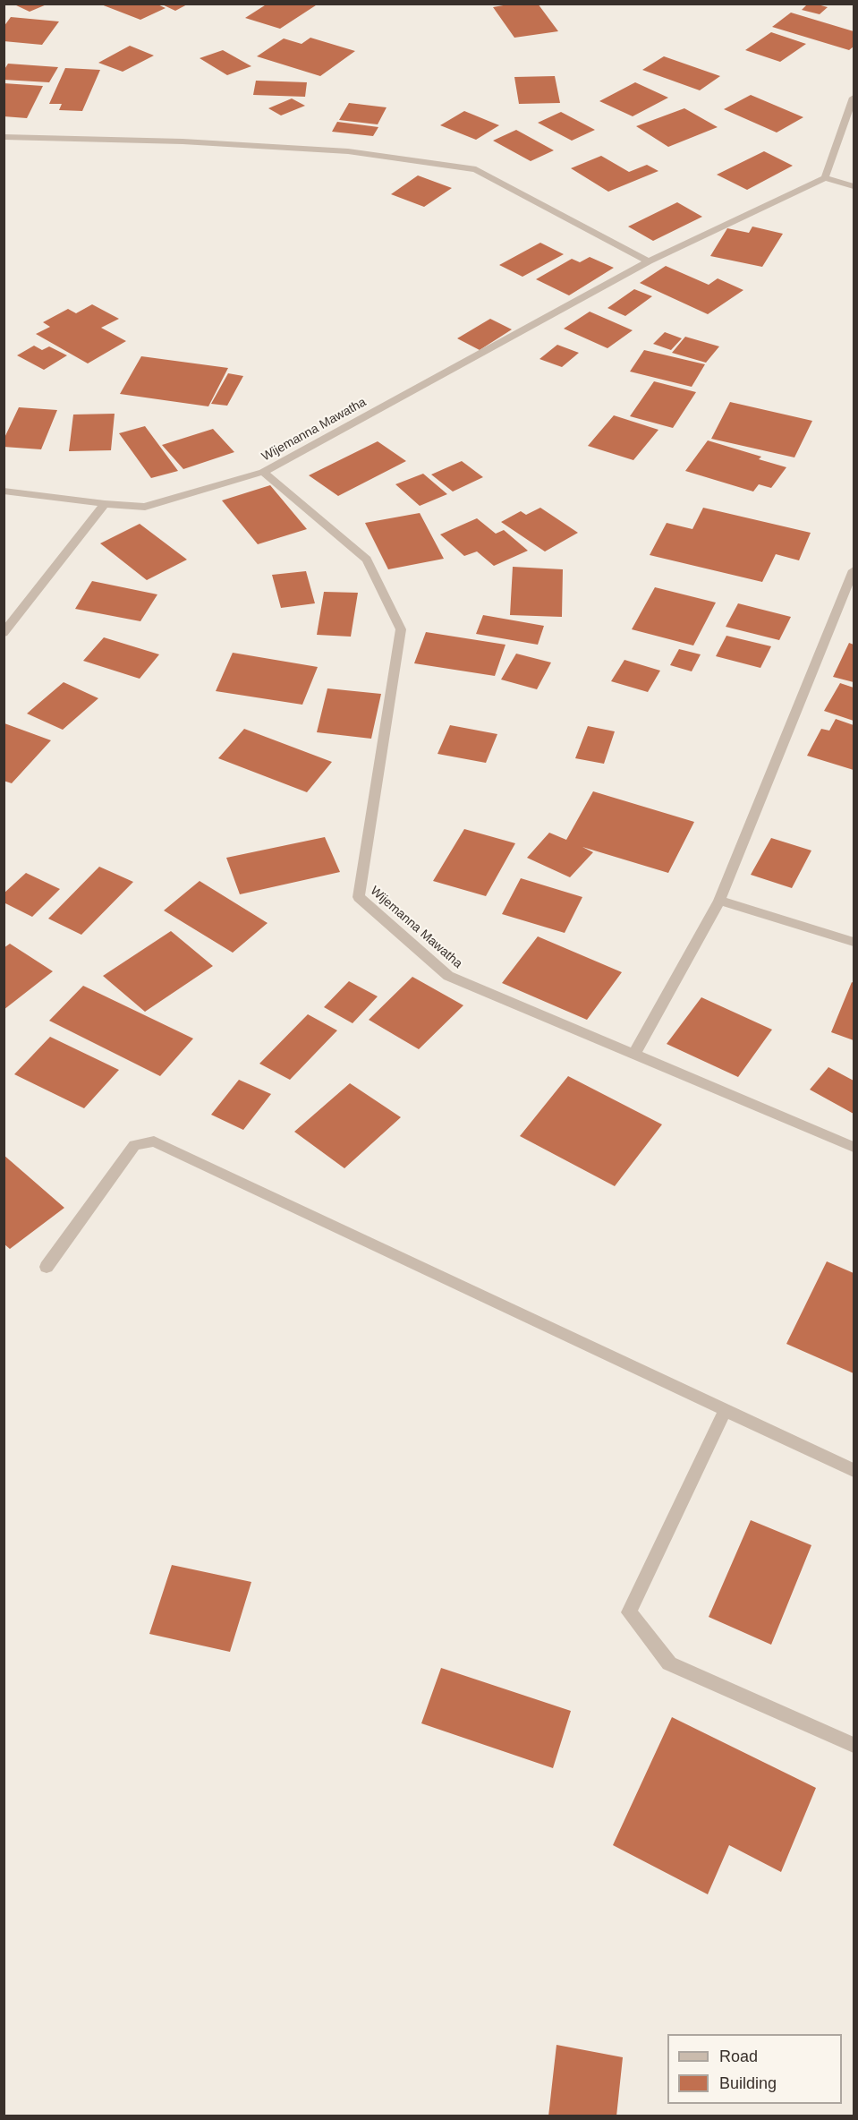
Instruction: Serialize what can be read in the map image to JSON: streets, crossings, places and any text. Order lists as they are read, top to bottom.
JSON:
{
  "streets": {
    "street": ["Wijemanna Mawatha"]
  },
  "legend": ["Road", "Building"]
}
